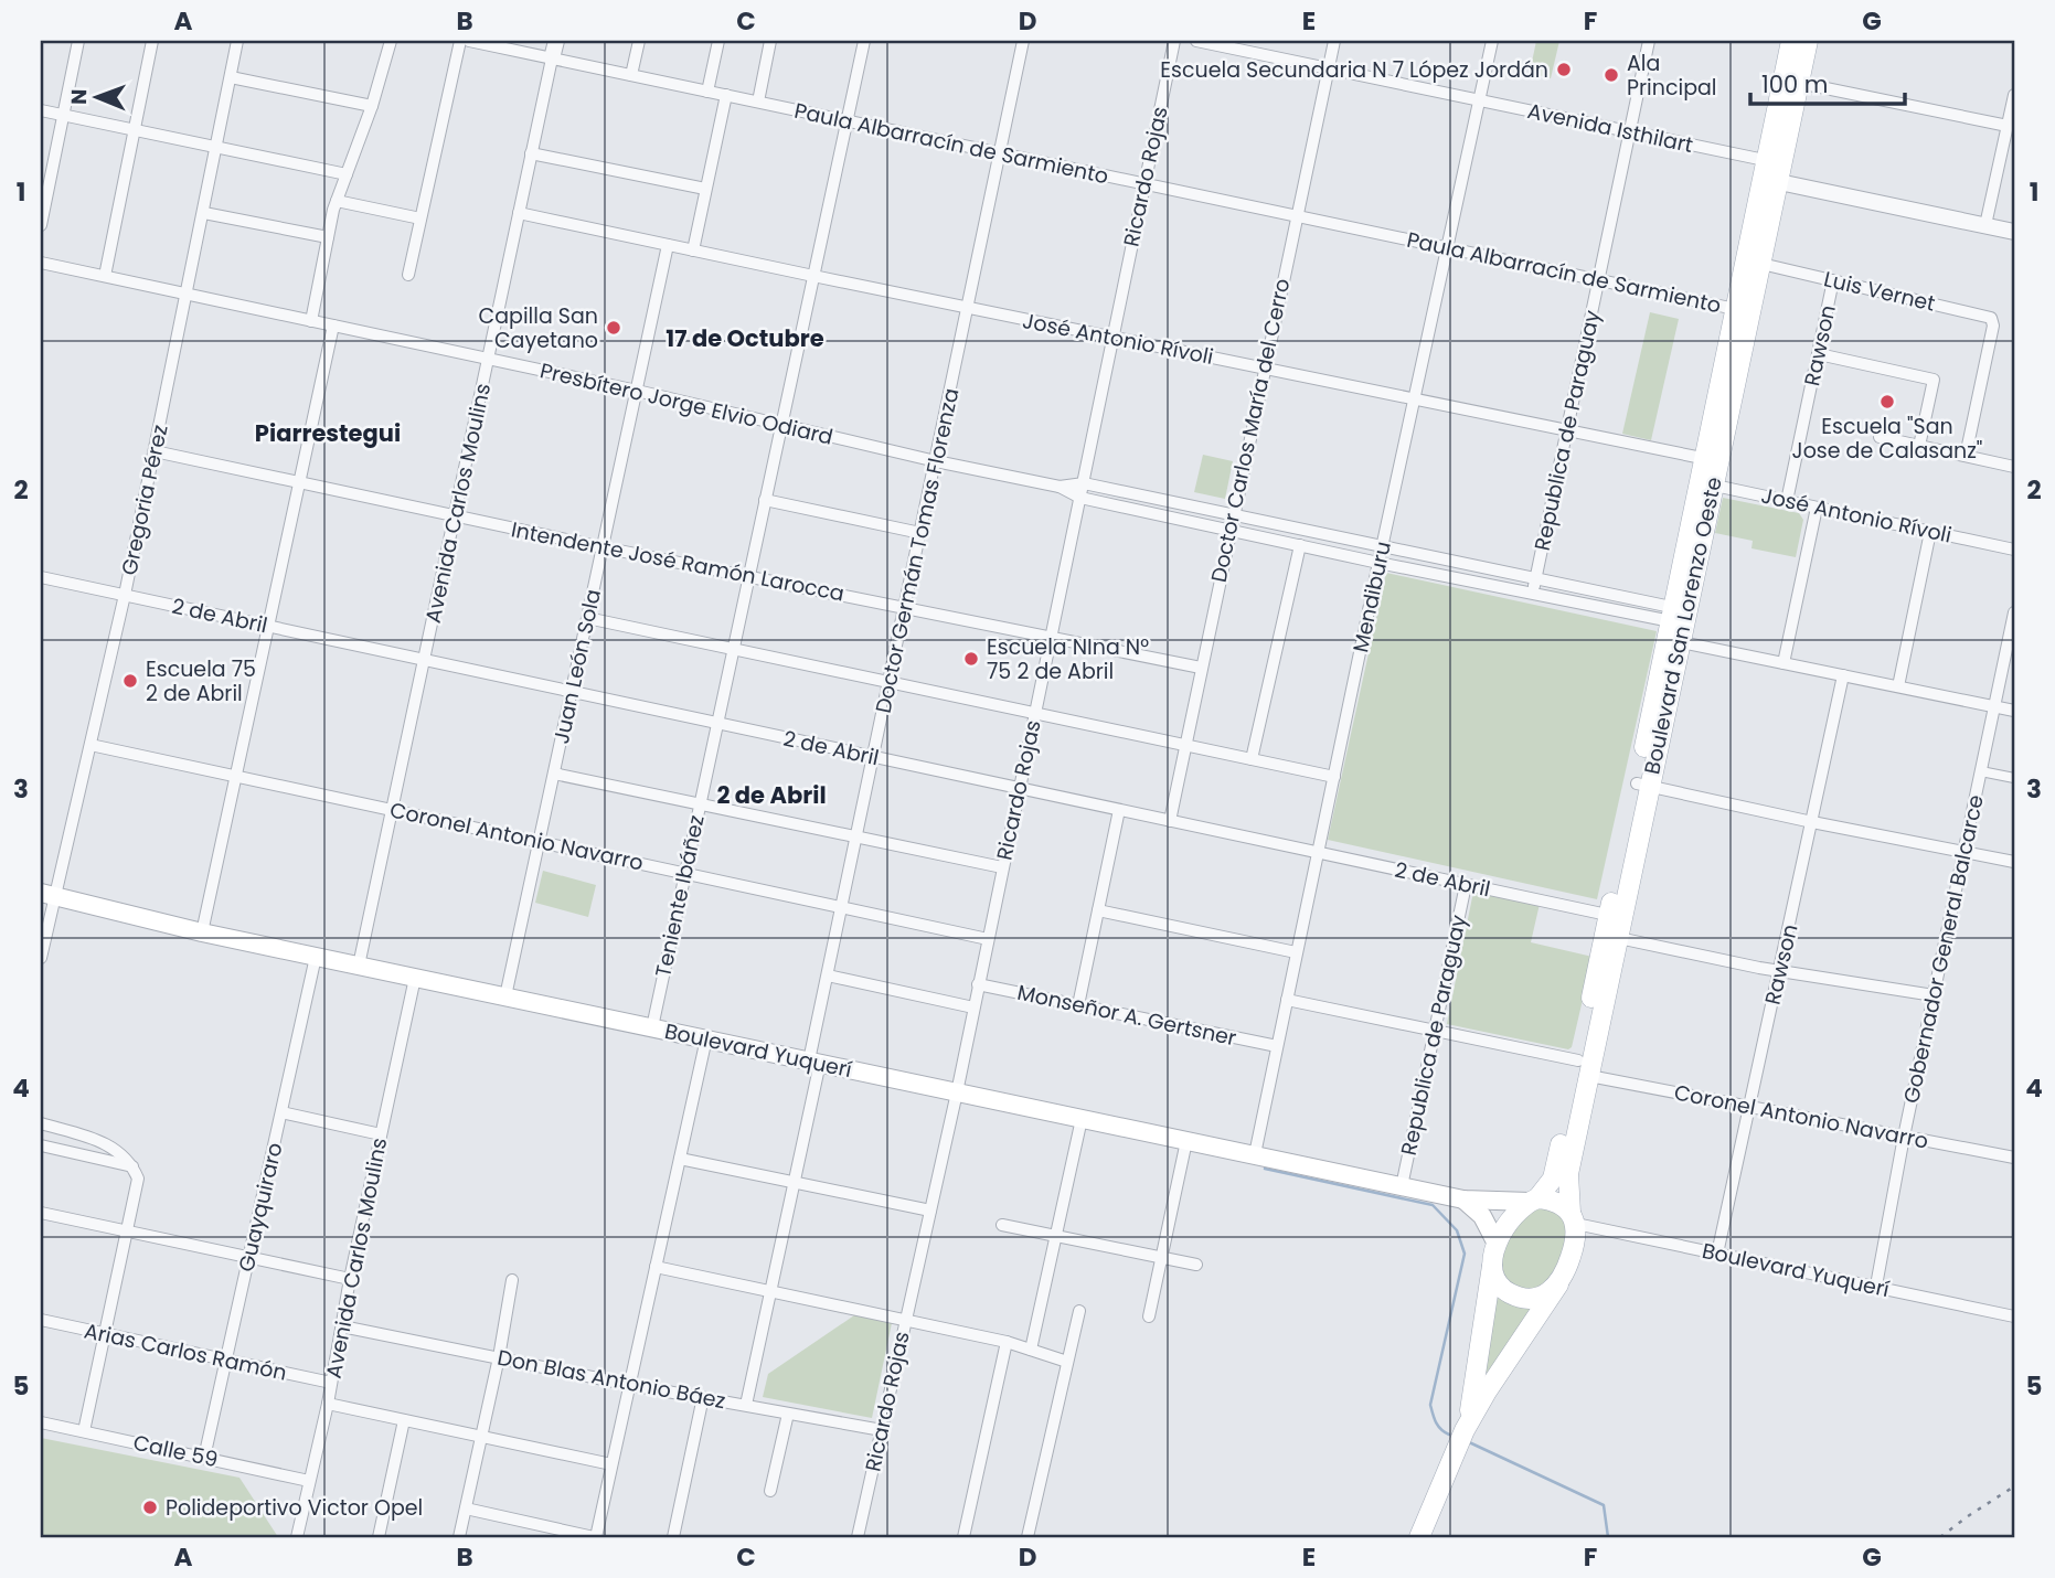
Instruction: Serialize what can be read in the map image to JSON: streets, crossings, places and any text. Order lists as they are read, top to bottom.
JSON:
{
  "streets": {
    "main road": ["Boulevard San Lorenzo Oeste", "Boulevard Yuquerí"],
    "street": [
      "Avenida Isthilart",
      "Paula Albarracín de Sarmiento",
      "Ricardo Rojas",
      "Luis Vernet",
      "José Antonio Rívoli",
      "Rawson",
      "Presbítero Jorge Elvio Odiard",
      "Doctor Carlos María del Cerro",
      "Republica de Paraguay",
      "Gregoria Pérez",
      "Avenida Carlos Moulins",
      "Doctor Germán Tomas Florenza",
      "Intendente José Ramón Larocca",
      "Mendiburu",
      "2 de Abril",
      "Juan León Sola",
      "Coronel Antonio Navarro",
      "Teniente Ibáñez",
      "Gobernador General Balcarce",
      "Monseñor A. Gertsner",
      "Guayquiraro",
      "Arias Carlos Ramón",
      "Don Blas Antonio Báez",
      "Calle 59"
    ]
  },
  "crossings": [
    ["Avenida Isthilart", "Doctor Carlos María del Cerro"],
    ["Avenida Isthilart", "Republica de Paraguay"],
    ["Avenida Isthilart", "Mendiburu"],
    ["Avenida Isthilart", "Boulevard San Lorenzo Oeste"],
    ["Paula Albarracín de Sarmiento", "Ricardo Rojas"],
    ["Paula Albarracín de Sarmiento", "Doctor Carlos María del Cerro"],
    ["Paula Albarracín de Sarmiento", "Republica de Paraguay"],
    ["Paula Albarracín de Sarmiento", "Avenida Carlos Moulins"],
    ["Paula Albarracín de Sarmiento", "Doctor Germán Tomas Florenza"],
    ["Paula Albarracín de Sarmiento", "Mendiburu"],
    ["Paula Albarracín de Sarmiento", "Boulevard San Lorenzo Oeste"],
    ["Paula Albarracín de Sarmiento", "Teniente Ibáñez"],
    ["Ricardo Rojas", "José Antonio Rívoli"],
    ["Ricardo Rojas", "Presbítero Jorge Elvio Odiard"],
    ["Ricardo Rojas", "Intendente José Ramón Larocca"],
    ["Ricardo Rojas", "2 de Abril"],
    ["Ricardo Rojas", "Coronel Antonio Navarro"],
    ["Ricardo Rojas", "Monseñor A. Gertsner"],
    ["Ricardo Rojas", "Boulevard Yuquerí"],
    ["Ricardo Rojas", "Don Blas Antonio Báez"],
    ["Luis Vernet", "Rawson"],
    ["Luis Vernet", "Boulevard San Lorenzo Oeste"],
    ["José Antonio Rívoli", "Rawson"],
    ["José Antonio Rívoli", "Doctor Carlos María del Cerro"],
    ["José Antonio Rívoli", "Republica de Paraguay"],
    ["José Antonio Rívoli", "Avenida Carlos Moulins"],
    ["José Antonio Rívoli", "Doctor Germán Tomas Florenza"],
    ["José Antonio Rívoli", "Mendiburu"],
    ["José Antonio Rívoli", "Boulevard San Lorenzo Oeste"],
    ["José Antonio Rívoli", "Juan León Sola"],
    ["José Antonio Rívoli", "Teniente Ibáñez"],
    ["Rawson", "Presbítero Jorge Elvio Odiard"],
    ["Rawson", "2 de Abril"],
    ["Rawson", "Coronel Antonio Navarro"],
    ["Rawson", "Boulevard Yuquerí"],
    ["Presbítero Jorge Elvio Odiard", "Doctor Carlos María del Cerro"],
    ["Presbítero Jorge Elvio Odiard", "Republica de Paraguay"],
    ["Presbítero Jorge Elvio Odiard", "Gregoria Pérez"],
    ["Presbítero Jorge Elvio Odiard", "Avenida Carlos Moulins"],
    ["Presbítero Jorge Elvio Odiard", "Doctor Germán Tomas Florenza"],
    ["Presbítero Jorge Elvio Odiard", "Mendiburu"],
    ["Presbítero Jorge Elvio Odiard", "Boulevard San Lorenzo Oeste"],
    ["Presbítero Jorge Elvio Odiard", "Juan León Sola"],
    ["Presbítero Jorge Elvio Odiard", "Teniente Ibáñez"],
    ["Presbítero Jorge Elvio Odiard", "Gobernador General Balcarce"],
    ["Doctor Carlos María del Cerro", "Intendente José Ramón Larocca"],
    ["Doctor Carlos María del Cerro", "2 de Abril"],
    ["Republica de Paraguay", "2 de Abril"],
    ["Republica de Paraguay", "Coronel Antonio Navarro"],
    ["Republica de Paraguay", "Boulevard Yuquerí"],
    ["Gregoria Pérez", "Intendente José Ramón Larocca"],
    ["Gregoria Pérez", "2 de Abril"],
    ["Gregoria Pérez", "Coronel Antonio Navarro"],
    ["Gregoria Pérez", "Boulevard Yuquerí"],
    ["Avenida Carlos Moulins", "Intendente José Ramón Larocca"],
    ["Avenida Carlos Moulins", "2 de Abril"],
    ["Avenida Carlos Moulins", "Coronel Antonio Navarro"],
    ["Avenida Carlos Moulins", "Boulevard Yuquerí"],
    ["Avenida Carlos Moulins", "Arias Carlos Ramón"],
    ["Avenida Carlos Moulins", "Don Blas Antonio Báez"],
    ["Avenida Carlos Moulins", "Calle 59"],
    ["Doctor Germán Tomas Florenza", "Intendente José Ramón Larocca"],
    ["Doctor Germán Tomas Florenza", "2 de Abril"],
    ["Doctor Germán Tomas Florenza", "Coronel Antonio Navarro"],
    ["Doctor Germán Tomas Florenza", "Boulevard Yuquerí"],
    ["Doctor Germán Tomas Florenza", "Don Blas Antonio Báez"],
    ["Intendente José Ramón Larocca", "Juan León Sola"],
    ["Intendente José Ramón Larocca", "Teniente Ibáñez"],
    ["Mendiburu", "2 de Abril"],
    ["Mendiburu", "Coronel Antonio Navarro"],
    ["Mendiburu", "Monseñor A. Gertsner"],
    ["Mendiburu", "Boulevard Yuquerí"],
    ["2 de Abril", "Boulevard San Lorenzo Oeste"],
    ["2 de Abril", "Juan León Sola"],
    ["2 de Abril", "Teniente Ibáñez"],
    ["2 de Abril", "Gobernador General Balcarce"],
    ["Boulevard San Lorenzo Oeste", "Coronel Antonio Navarro"],
    ["Boulevard San Lorenzo Oeste", "Boulevard Yuquerí"],
    ["Juan León Sola", "Coronel Antonio Navarro"],
    ["Juan León Sola", "Boulevard Yuquerí"],
    ["Coronel Antonio Navarro", "Teniente Ibáñez"],
    ["Coronel Antonio Navarro", "Gobernador General Balcarce"],
    ["Teniente Ibáñez", "Boulevard Yuquerí"],
    ["Gobernador General Balcarce", "Boulevard Yuquerí"],
    ["Boulevard Yuquerí", "Guayquiraro"],
    ["Guayquiraro", "Arias Carlos Ramón"],
    ["Guayquiraro", "Calle 59"]
  ],
  "districts": ["17 de Octubre", "Piarrestegui", "2 de Abril"],
  "places": [
    "Escuela Secundaria N 7 López Jordán",
    "Ala Principal",
    "Capilla San Cayetano",
    "Escuela \"San Jose de Calasanz\"",
    "Escuela NIna N° 75 2 de Abril",
    "Escuela 75 2 de Abril",
    "Polideportivo Victor Opel"
  ],
  "scale_bar": "100 m",
  "north": "left",
  "grid": {
    "columns": [
      "A",
      "B",
      "C",
      "D",
      "E",
      "F",
      "G"
    ],
    "rows": [
      "1",
      "2",
      "3",
      "4",
      "5"
    ]
  }
}
